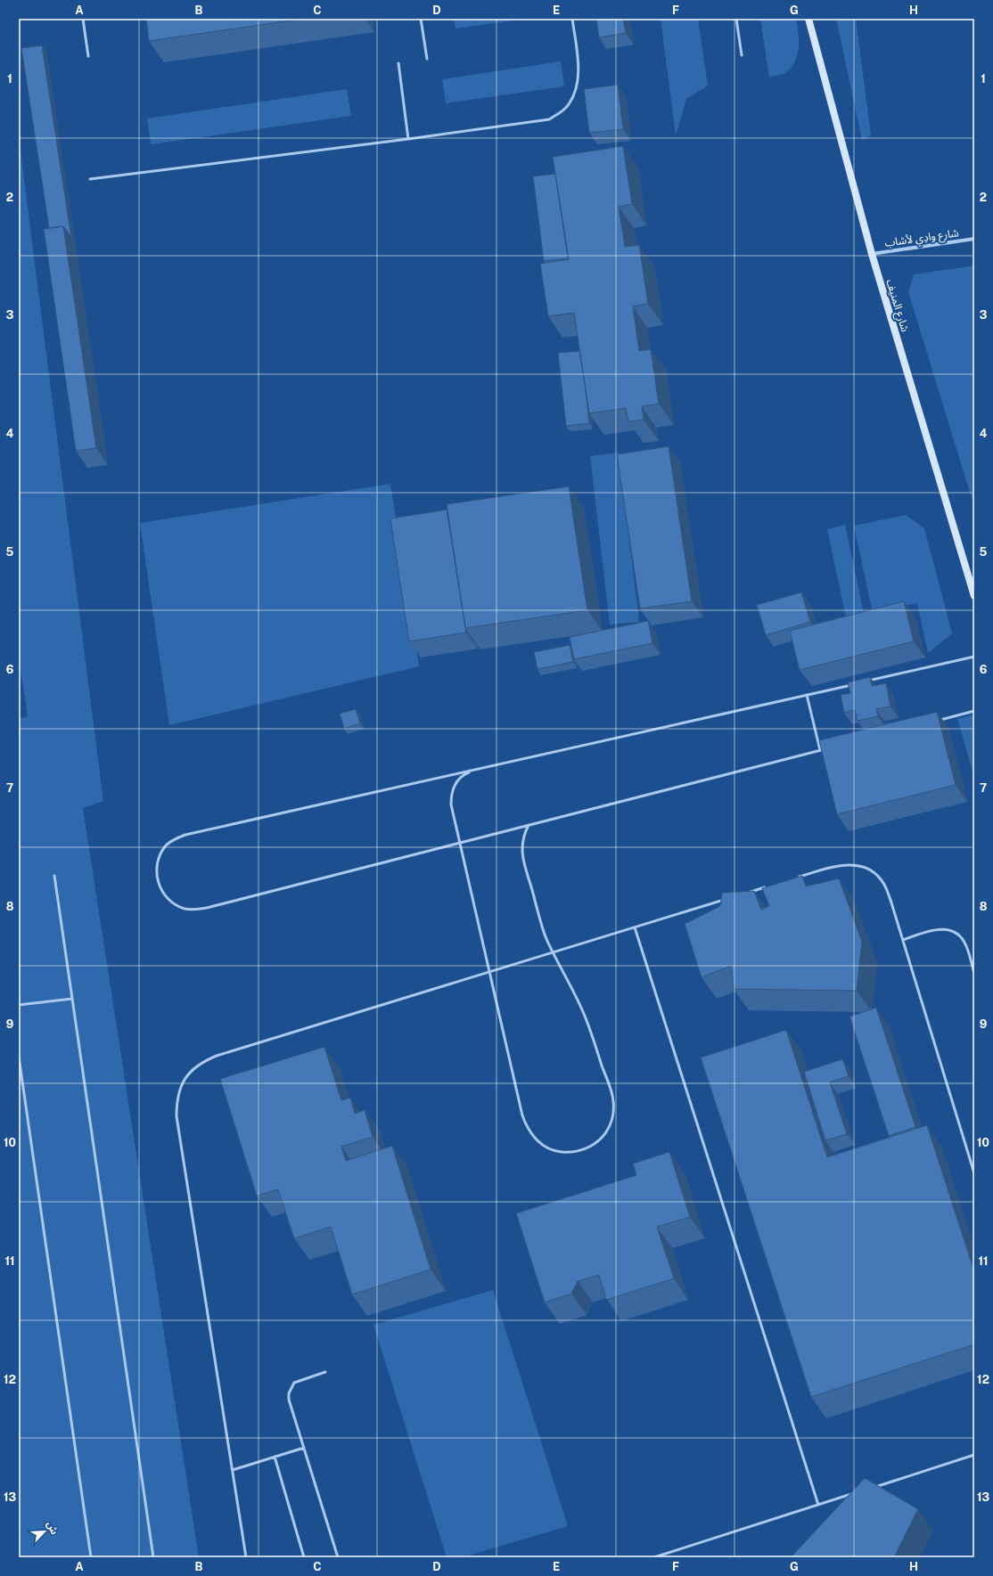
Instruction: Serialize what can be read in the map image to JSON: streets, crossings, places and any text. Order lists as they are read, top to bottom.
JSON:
{
  "streets": {
    "street": ["شارع وادِي لأشاب", "شارع المنيف"]
  },
  "crossings": [
    ["شارع وادِي لأشاب", "شارع المنيف"]
  ],
  "north": "top right",
  "grid": {
    "columns": [
      "A",
      "B",
      "C",
      "D",
      "E",
      "F",
      "G",
      "H"
    ],
    "rows": [
      "1",
      "2",
      "3",
      "4",
      "5",
      "6",
      "7",
      "8",
      "9",
      "10",
      "11",
      "12",
      "13"
    ]
  }
}
